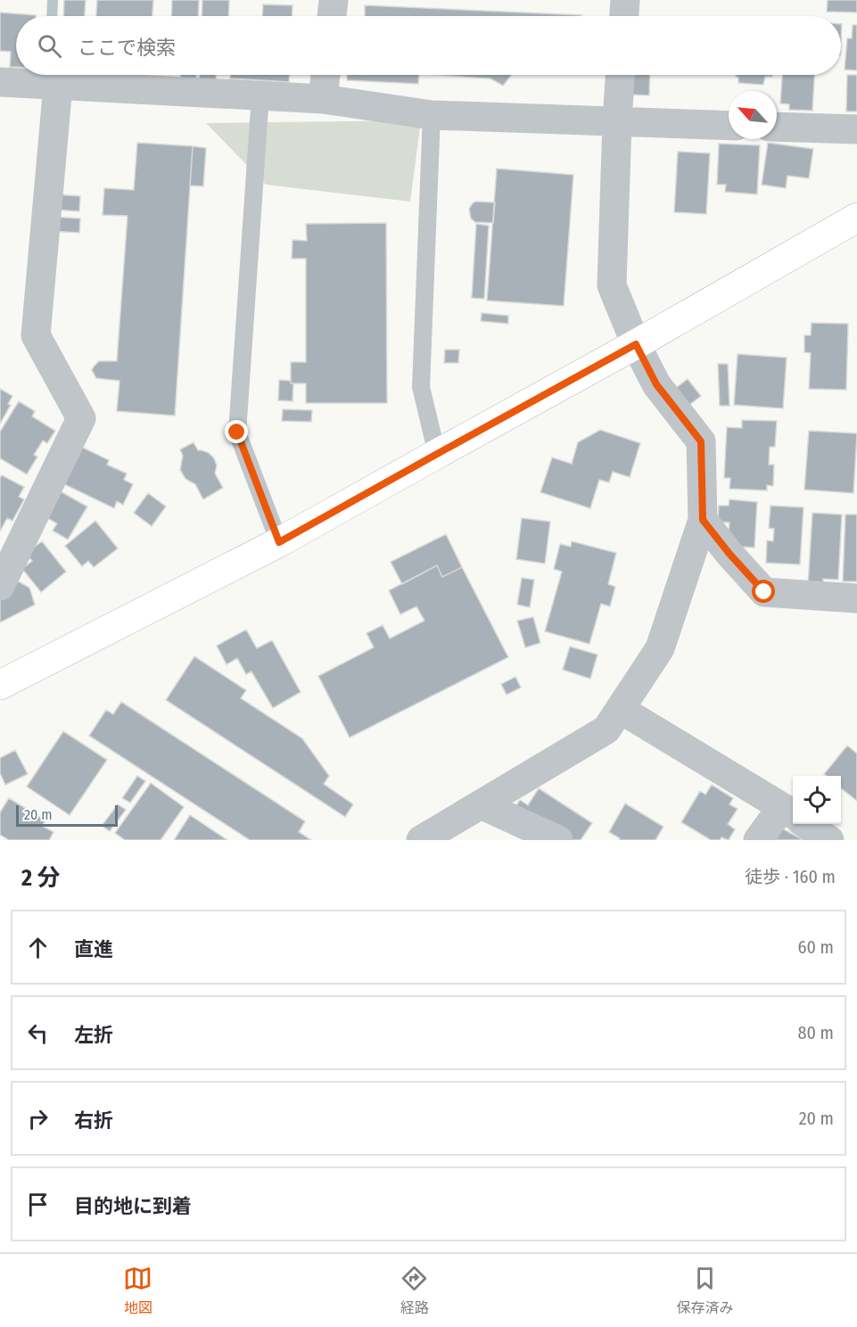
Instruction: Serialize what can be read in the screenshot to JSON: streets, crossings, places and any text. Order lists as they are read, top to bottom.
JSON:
{
  "scale_bar": "20 m",
  "north": "top left",
  "page": {
    "search": "ここで検索",
    "scale": "20 m",
    "heading": ["2 分", "徒歩 · 160 m"],
    "list": [
      ["直進", "60 m"],
      ["左折", "80 m"],
      ["右折", "20 m"],
      "目的地に到着"
    ],
    "nav": ["地図", "経路", "保存済み"]
  }
}
